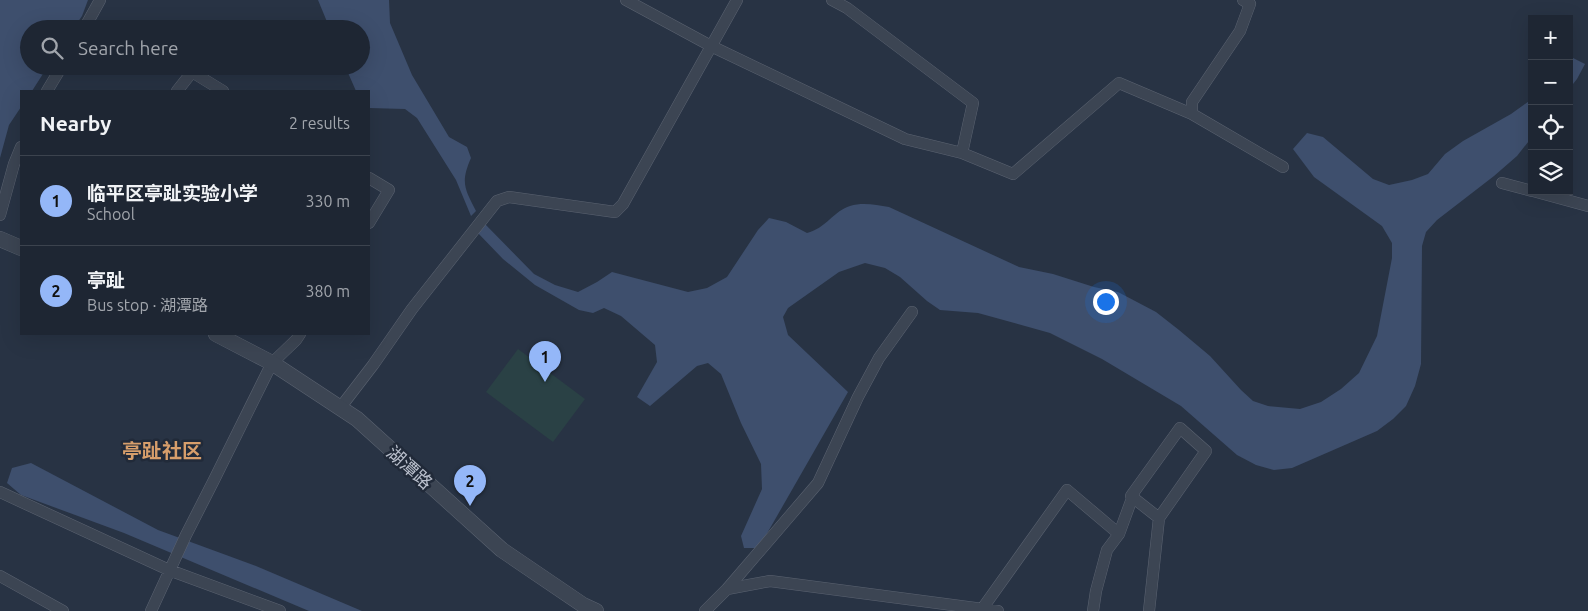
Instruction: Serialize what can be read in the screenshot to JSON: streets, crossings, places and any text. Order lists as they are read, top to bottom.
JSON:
{
  "streets": {
    "street": ["湖潭路"]
  },
  "districts": ["亭趾社区"],
  "page": {
    "map_buttons": ["+", "−"],
    "search": "Search here",
    "heading": ["Nearby", "2 results"],
    "list": [
      {
        "mark": "1",
        "name": "临平区亭趾实验小学",
        "note": "School",
        "value": "330 m"
      },
      {
        "mark": "2",
        "name": "亭趾",
        "note": "Bus stop · 湖潭路",
        "value": "380 m"
      }
    ],
    "pins": ["1", "2"]
  }
}
